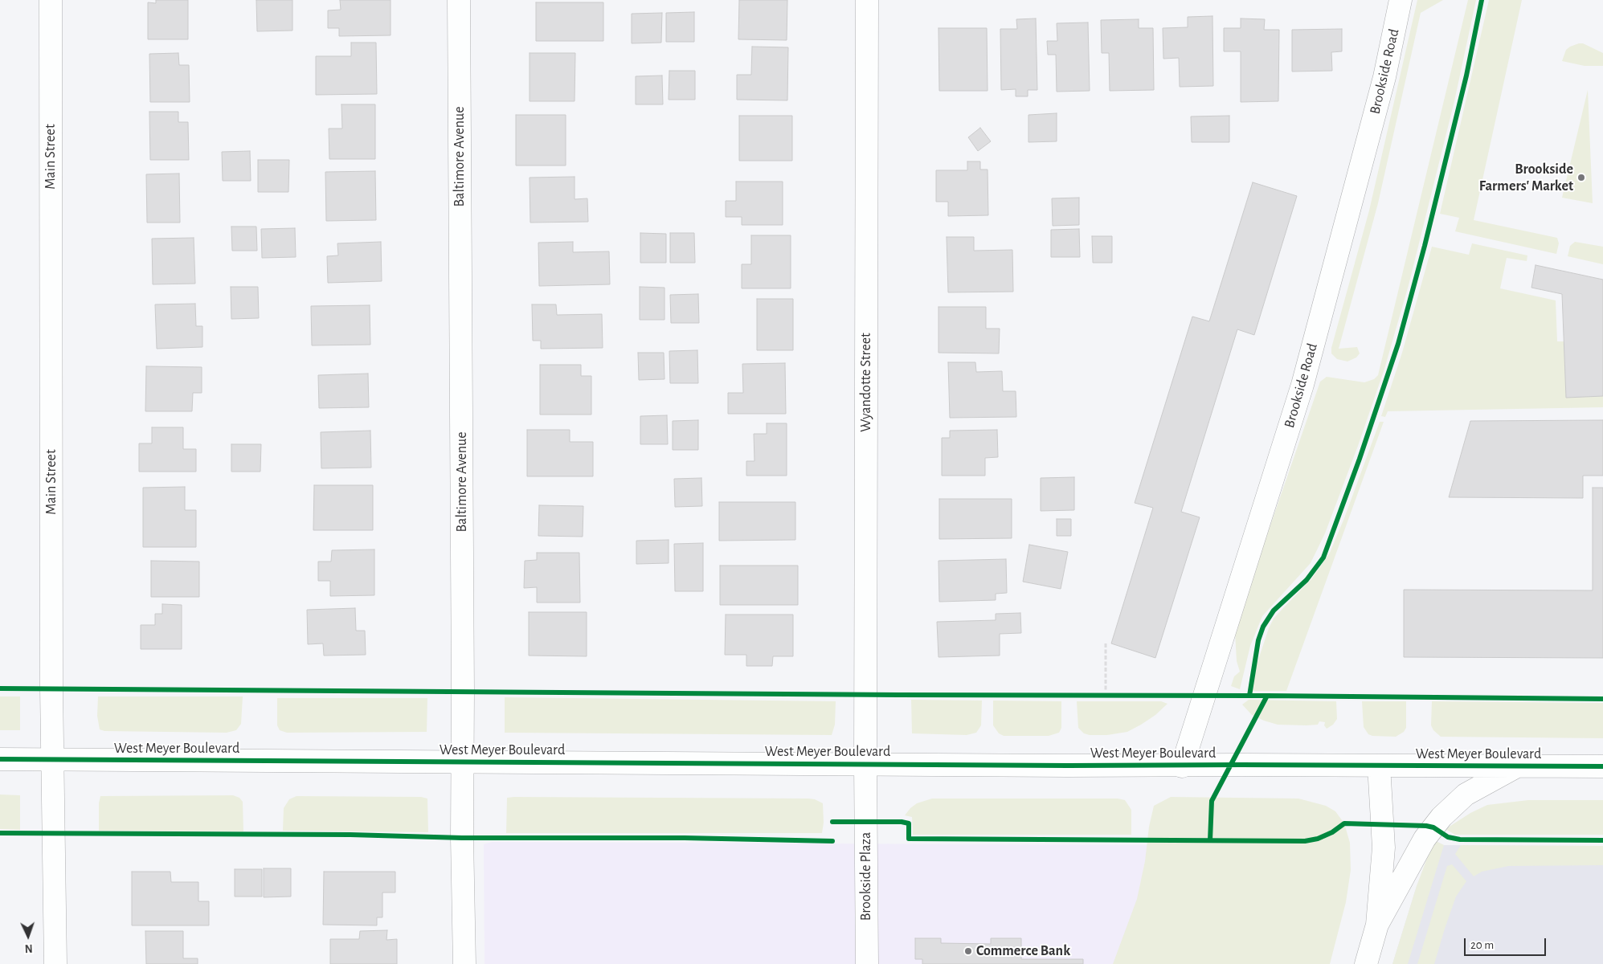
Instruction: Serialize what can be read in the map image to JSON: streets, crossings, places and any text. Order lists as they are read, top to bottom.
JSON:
{
  "streets": {
    "street": [
      "Brookside Road",
      "Main Street",
      "Baltimore Avenue",
      "Wyandotte Street",
      "West Meyer Boulevard",
      "Brookside Plaza"
    ]
  },
  "crossings": [
    ["Brookside Road", "West Meyer Boulevard"],
    ["Main Street", "West Meyer Boulevard"],
    ["Baltimore Avenue", "West Meyer Boulevard"],
    ["Wyandotte Street", "West Meyer Boulevard"],
    ["Wyandotte Street", "Brookside Plaza"],
    ["West Meyer Boulevard", "Brookside Plaza"]
  ],
  "places": ["Brookside Farmers' Market", "Commerce Bank"],
  "scale_bar": "20 m",
  "north": "bottom"
}
